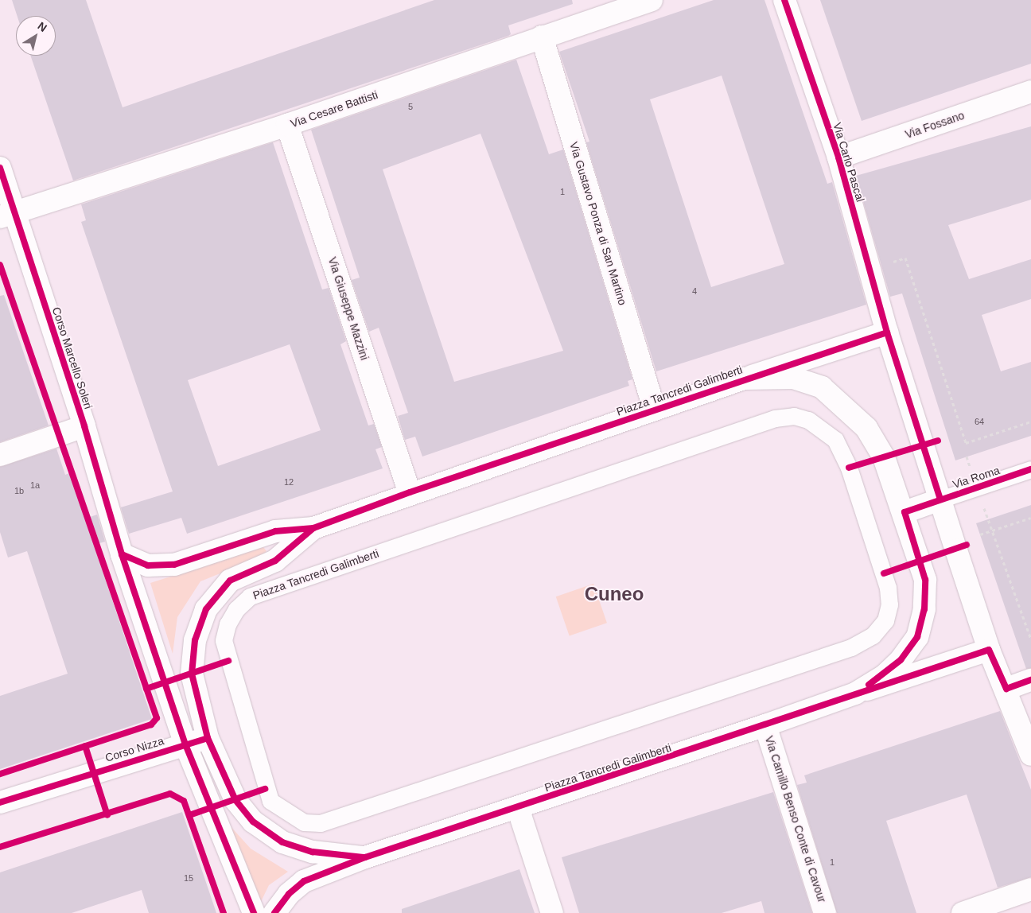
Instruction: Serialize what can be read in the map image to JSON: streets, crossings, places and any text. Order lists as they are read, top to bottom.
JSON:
{
  "streets": {
    "street": [
      "Via Cesare Battisti",
      "Via Fossano",
      "Via Carlo Pascal",
      "Via Gustavo Ponza di San Martino",
      "Via Giuseppe Mazzini",
      "Corso Marcello Soleri",
      "Piazza Tancredi Galimberti",
      "Via Roma",
      "Corso Nizza",
      "Via Camillo Benso Conte di Cavour"
    ]
  },
  "crossings": [
    ["Via Cesare Battisti", "Via Gustavo Ponza di San Martino"],
    ["Via Cesare Battisti", "Via Giuseppe Mazzini"],
    ["Via Cesare Battisti", "Corso Marcello Soleri"],
    ["Via Fossano", "Via Carlo Pascal"],
    ["Via Carlo Pascal", "Piazza Tancredi Galimberti"],
    ["Via Gustavo Ponza di San Martino", "Piazza Tancredi Galimberti"],
    ["Via Giuseppe Mazzini", "Piazza Tancredi Galimberti"],
    ["Corso Marcello Soleri", "Piazza Tancredi Galimberti"],
    ["Piazza Tancredi Galimberti", "Via Roma"],
    ["Piazza Tancredi Galimberti", "Corso Nizza"],
    ["Piazza Tancredi Galimberti", "Via Camillo Benso Conte di Cavour"]
  ],
  "districts": ["Cuneo"],
  "house_numbers": [
    "5",
    "1",
    "4",
    "64",
    "12",
    "1a",
    "1b",
    "1",
    "15"
  ],
  "north": "top right"
}
